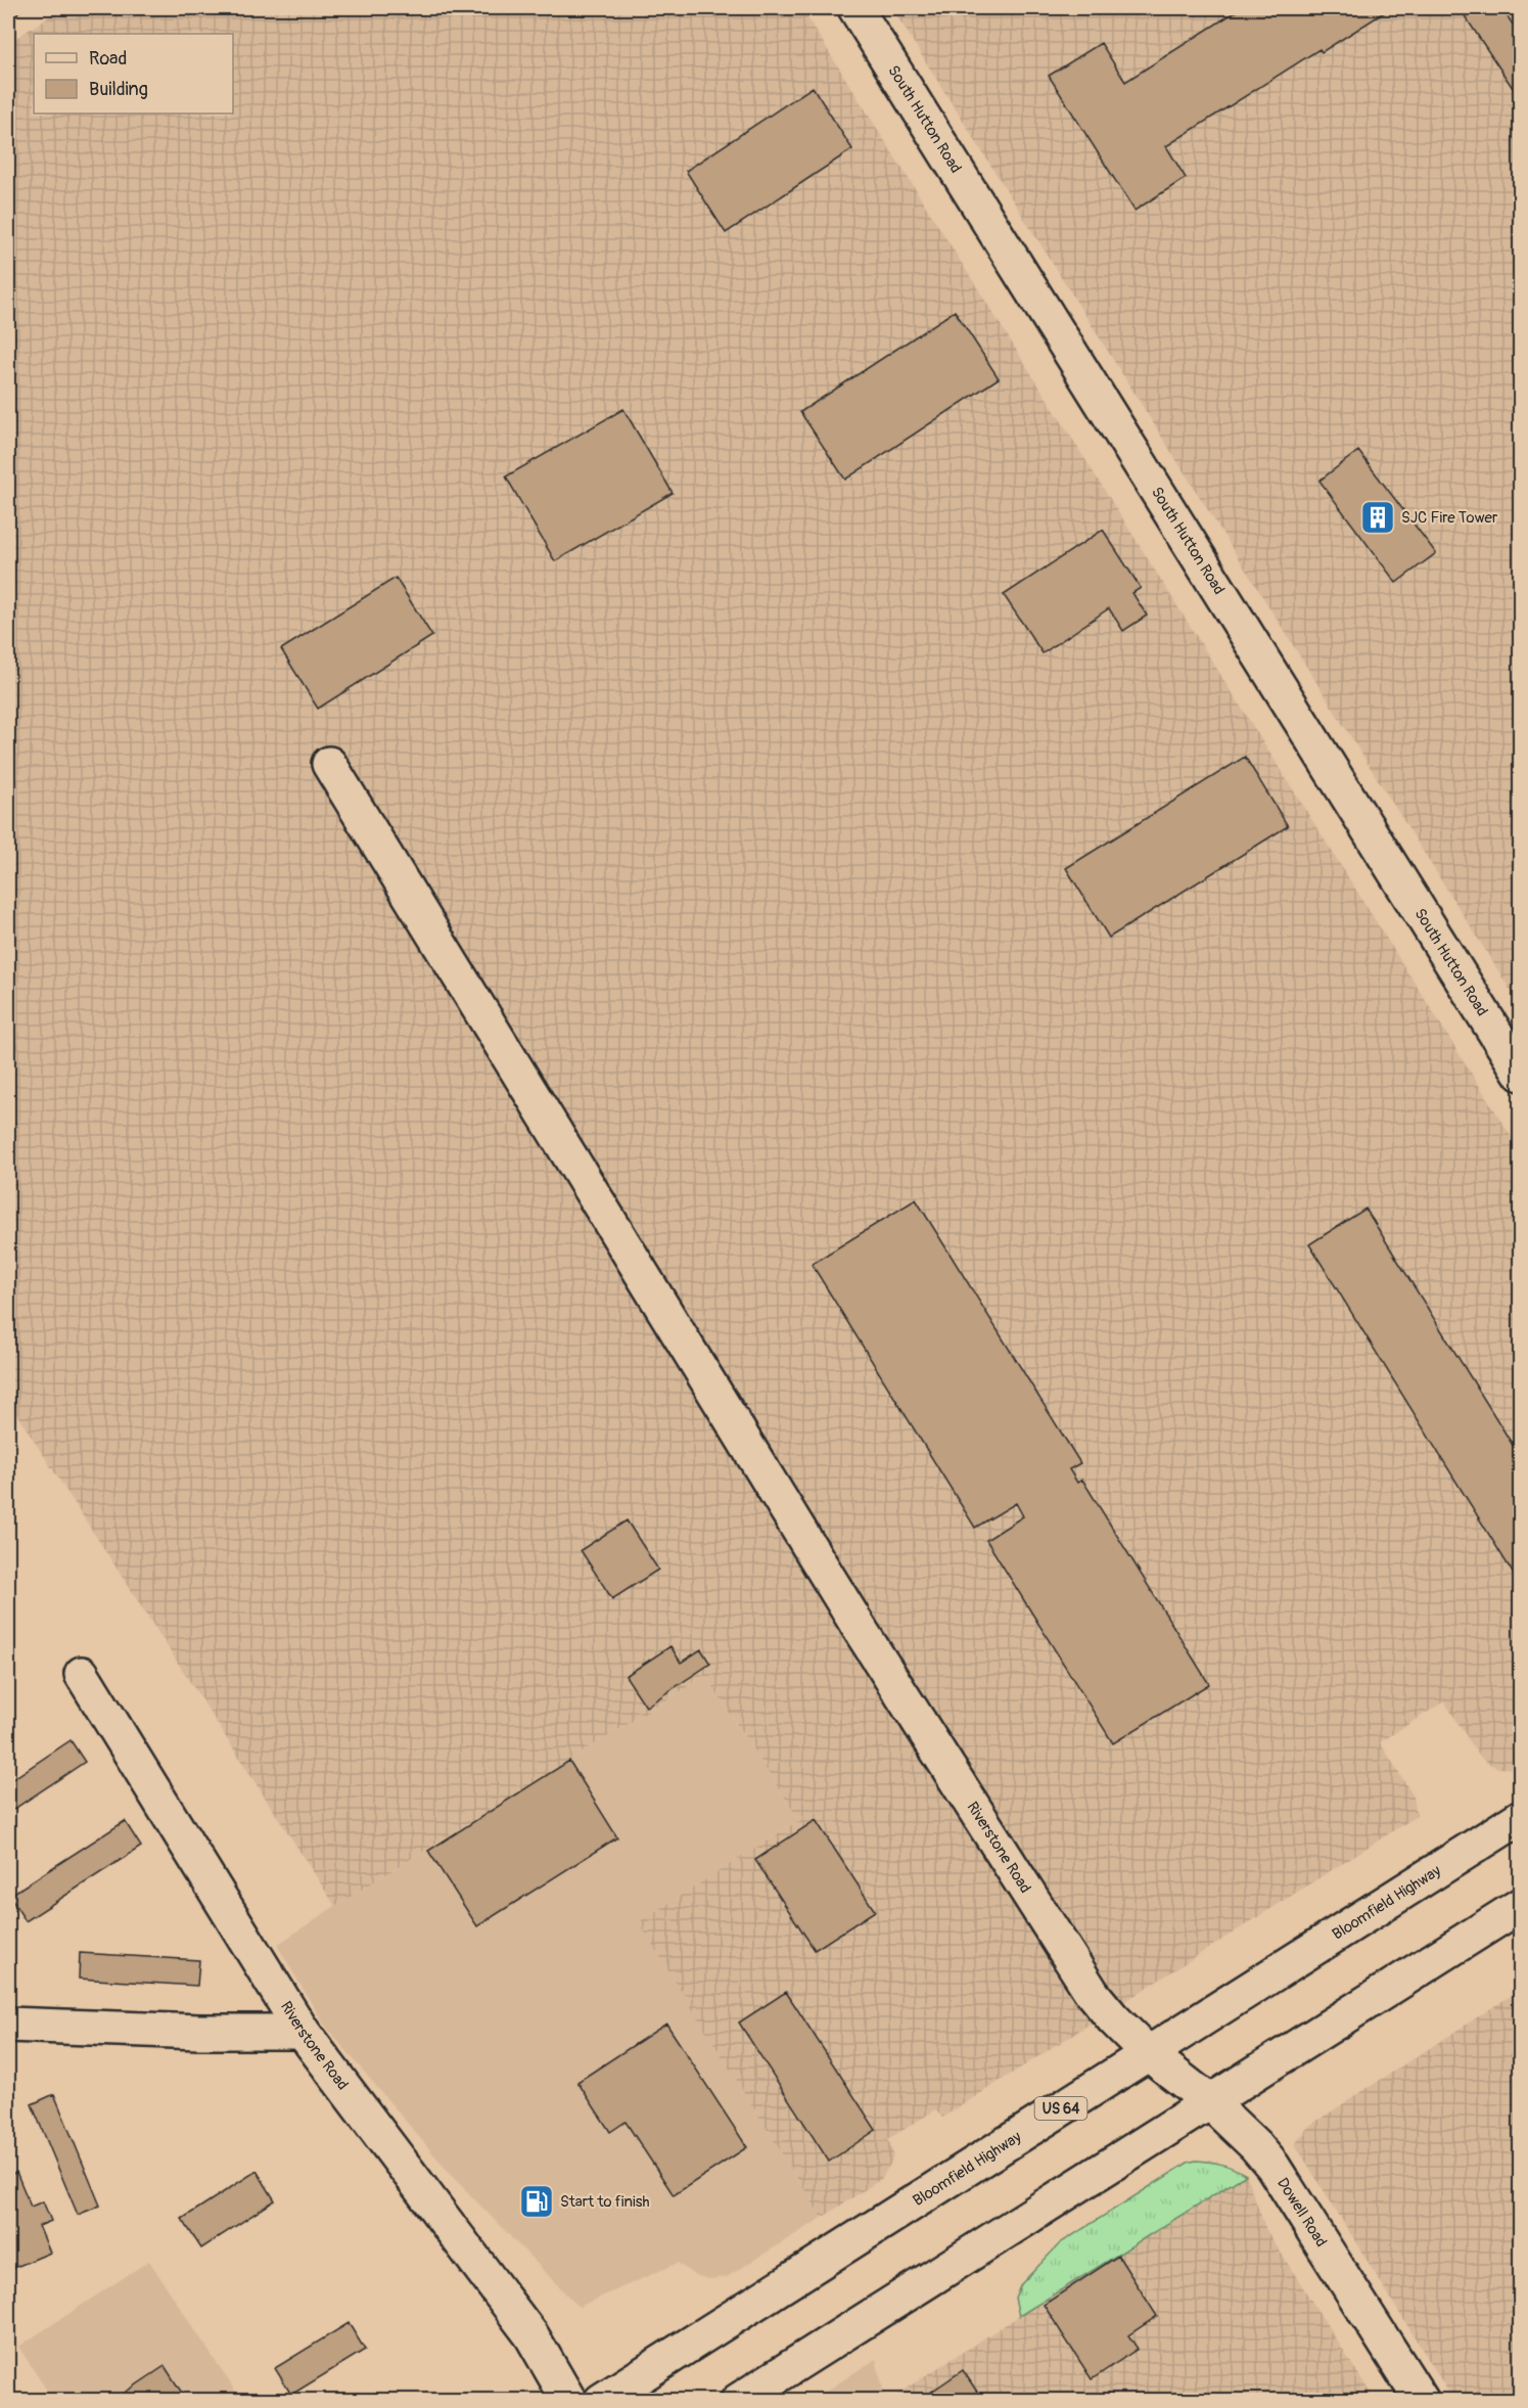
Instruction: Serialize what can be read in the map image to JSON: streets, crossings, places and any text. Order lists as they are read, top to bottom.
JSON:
{
  "streets": {
    "main road": [
      "South Hutton Road",
      "Riverstone Road",
      "Bloomfield Highway",
      "US 64",
      "Dowell Road"
    ]
  },
  "crossings": [
    ["Riverstone Road", "Bloomfield Highway"],
    ["Riverstone Road", "Dowell Road"],
    ["Bloomfield Highway", "Dowell Road"]
  ],
  "places": {
    "building": ["SJC Fire Tower"],
    "fuel station": ["Start to finish"]
  },
  "legend": ["Road", "Building"]
}
